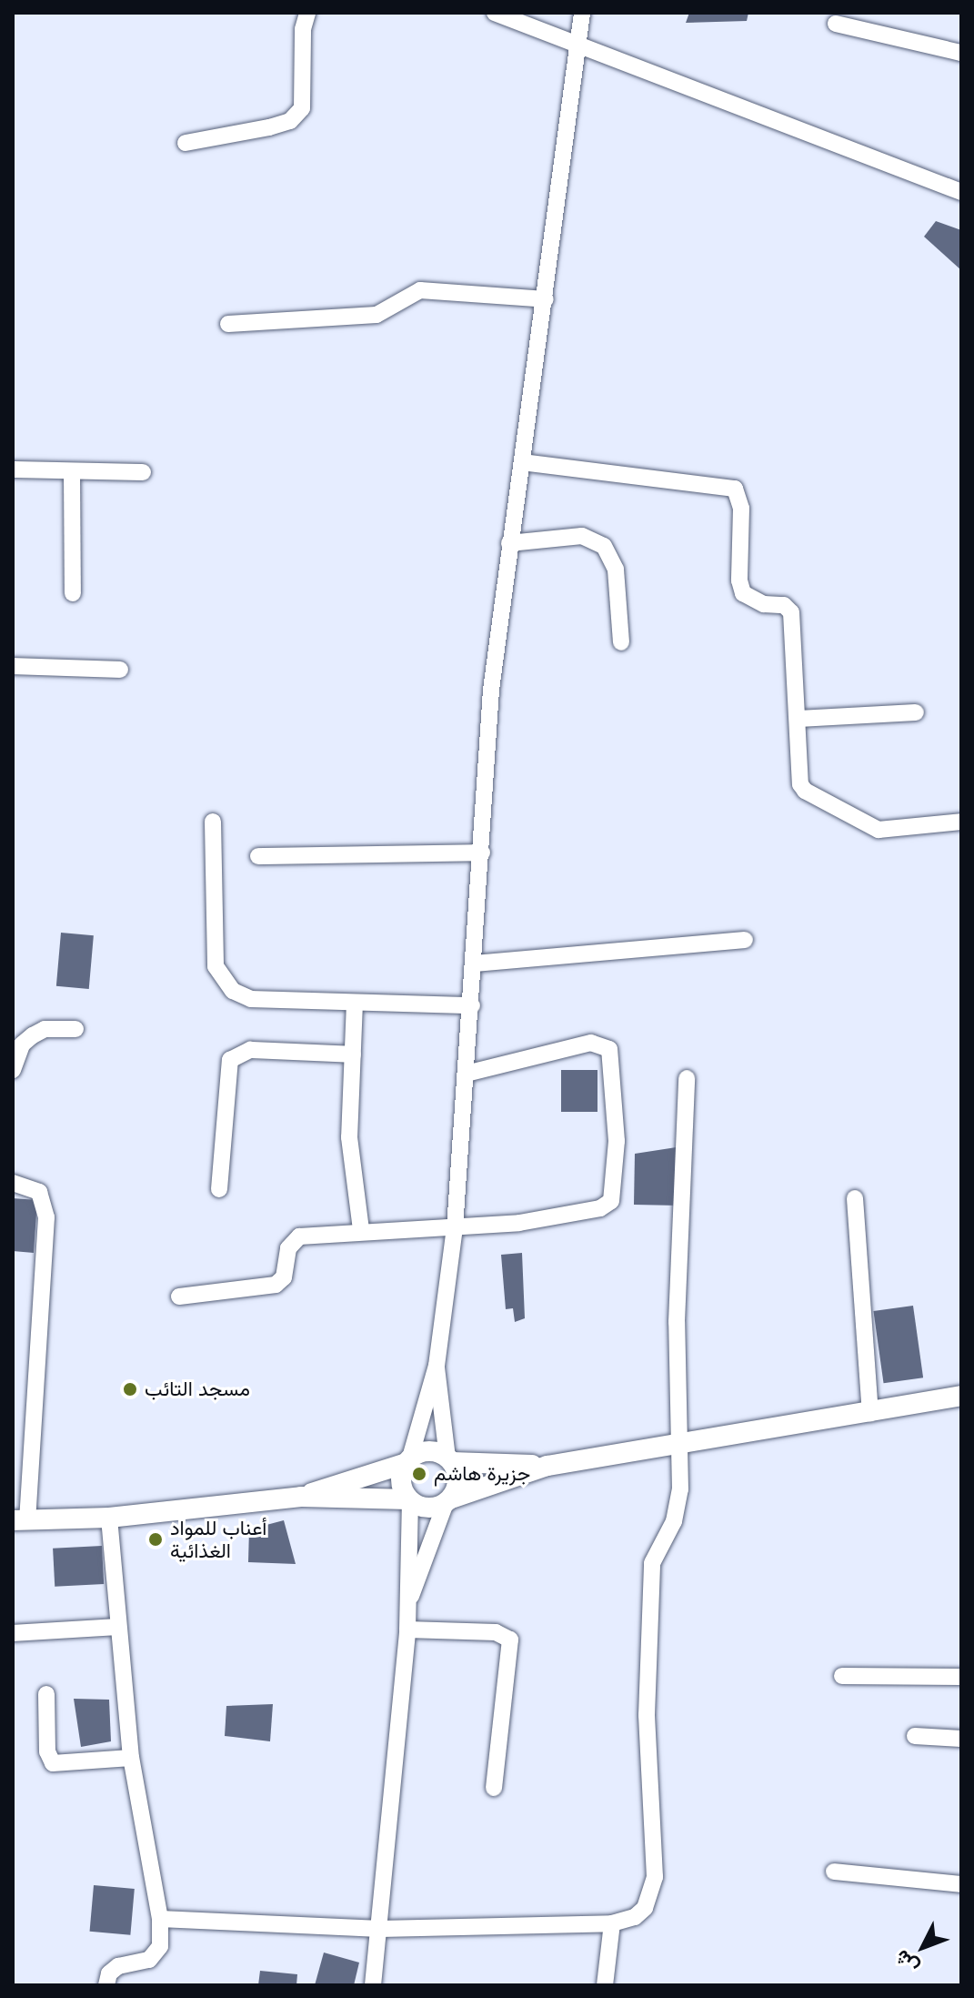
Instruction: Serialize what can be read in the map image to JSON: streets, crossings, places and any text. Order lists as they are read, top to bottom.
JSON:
{
  "places": ["مسجد التائب", "جزيرة هاشم", "أعناب للمواد الغذائية"],
  "north": "bottom left"
}
